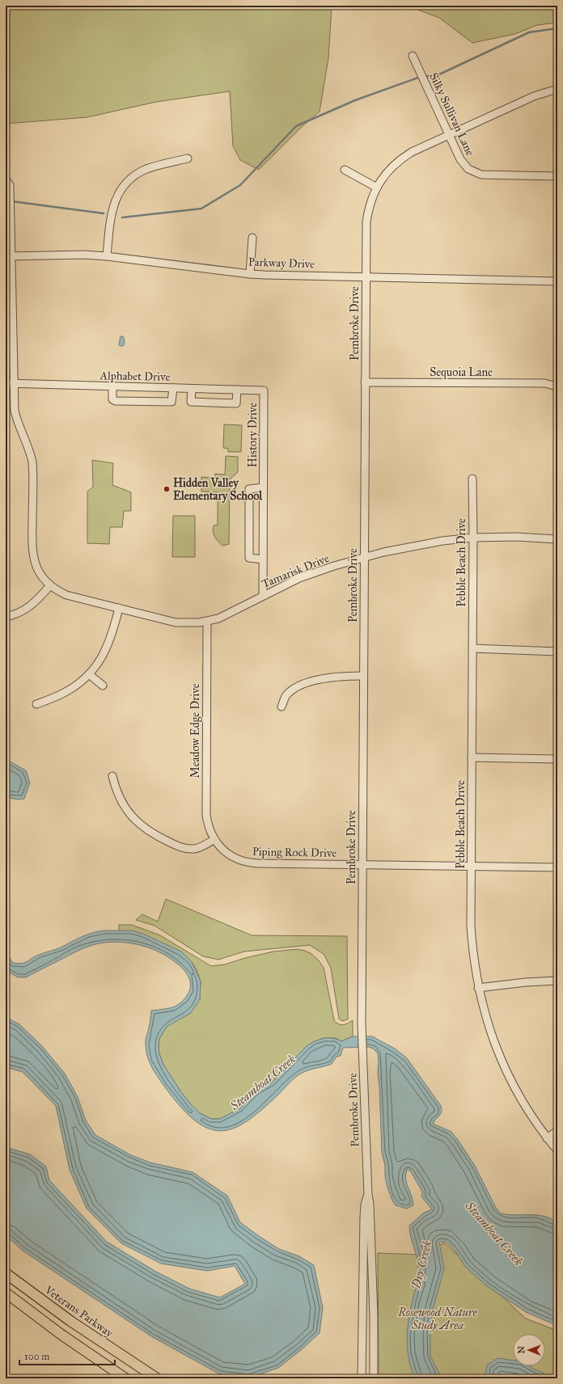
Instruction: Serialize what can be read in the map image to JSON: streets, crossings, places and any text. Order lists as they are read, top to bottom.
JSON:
{
  "streets": {
    "main road": ["Veterans Parkway"],
    "street": [
      "Silky Sullivan Lane",
      "Parkway Drive",
      "Pembroke Drive",
      "Sequoia Lane",
      "Alphabet Drive",
      "History Drive",
      "Pebble Beach Drive",
      "Tamarisk Drive",
      "Meadow Edge Drive",
      "Piping Rock Drive"
    ]
  },
  "crossings": [
    ["Silky Sullivan Lane", "Pembroke Drive"],
    ["Parkway Drive", "Pembroke Drive"],
    ["Parkway Drive", "Tamarisk Drive"],
    ["Pembroke Drive", "Sequoia Lane"],
    ["Pembroke Drive", "Tamarisk Drive"],
    ["Pembroke Drive", "Piping Rock Drive"],
    ["Alphabet Drive", "History Drive"],
    ["Alphabet Drive", "Tamarisk Drive"],
    ["History Drive", "Tamarisk Drive"],
    ["Pebble Beach Drive", "Tamarisk Drive"],
    ["Pebble Beach Drive", "Piping Rock Drive"],
    ["Tamarisk Drive", "Meadow Edge Drive"],
    ["Meadow Edge Drive", "Piping Rock Drive"]
  ],
  "water": ["Steamboat Creek", "Dry Creek"],
  "parks": ["Rosewood Nature Study Area"],
  "places": ["Hidden Valley Elementary School"],
  "scale_bar": "100 m",
  "north": "left"
}
